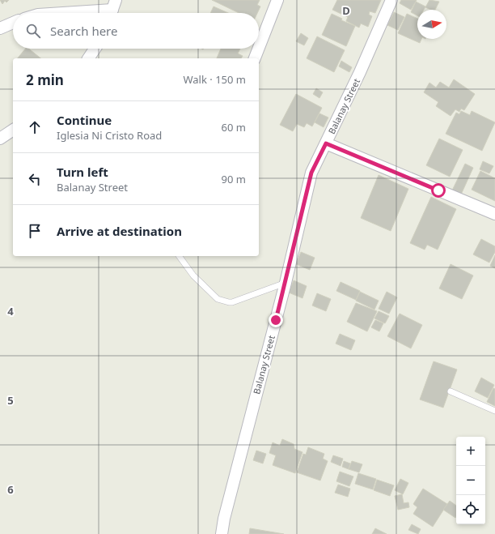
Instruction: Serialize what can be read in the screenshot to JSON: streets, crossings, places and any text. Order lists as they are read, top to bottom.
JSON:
{
  "streets": {
    "street": ["Balanay Street"]
  },
  "north": "right",
  "page": {
    "search": "Search here",
    "heading": ["2 min", "Walk · 150 m"],
    "list": [
      ["Continue", "Iglesia Ni Cristo Road", "60 m"],
      ["Turn left", "Balanay Street", "90 m"],
      "Arrive at destination"
    ],
    "map_buttons": ["+", "−"]
  },
  "grid": {
    "columns": ["D"],
    "rows": ["4", "5", "6"]
  }
}
